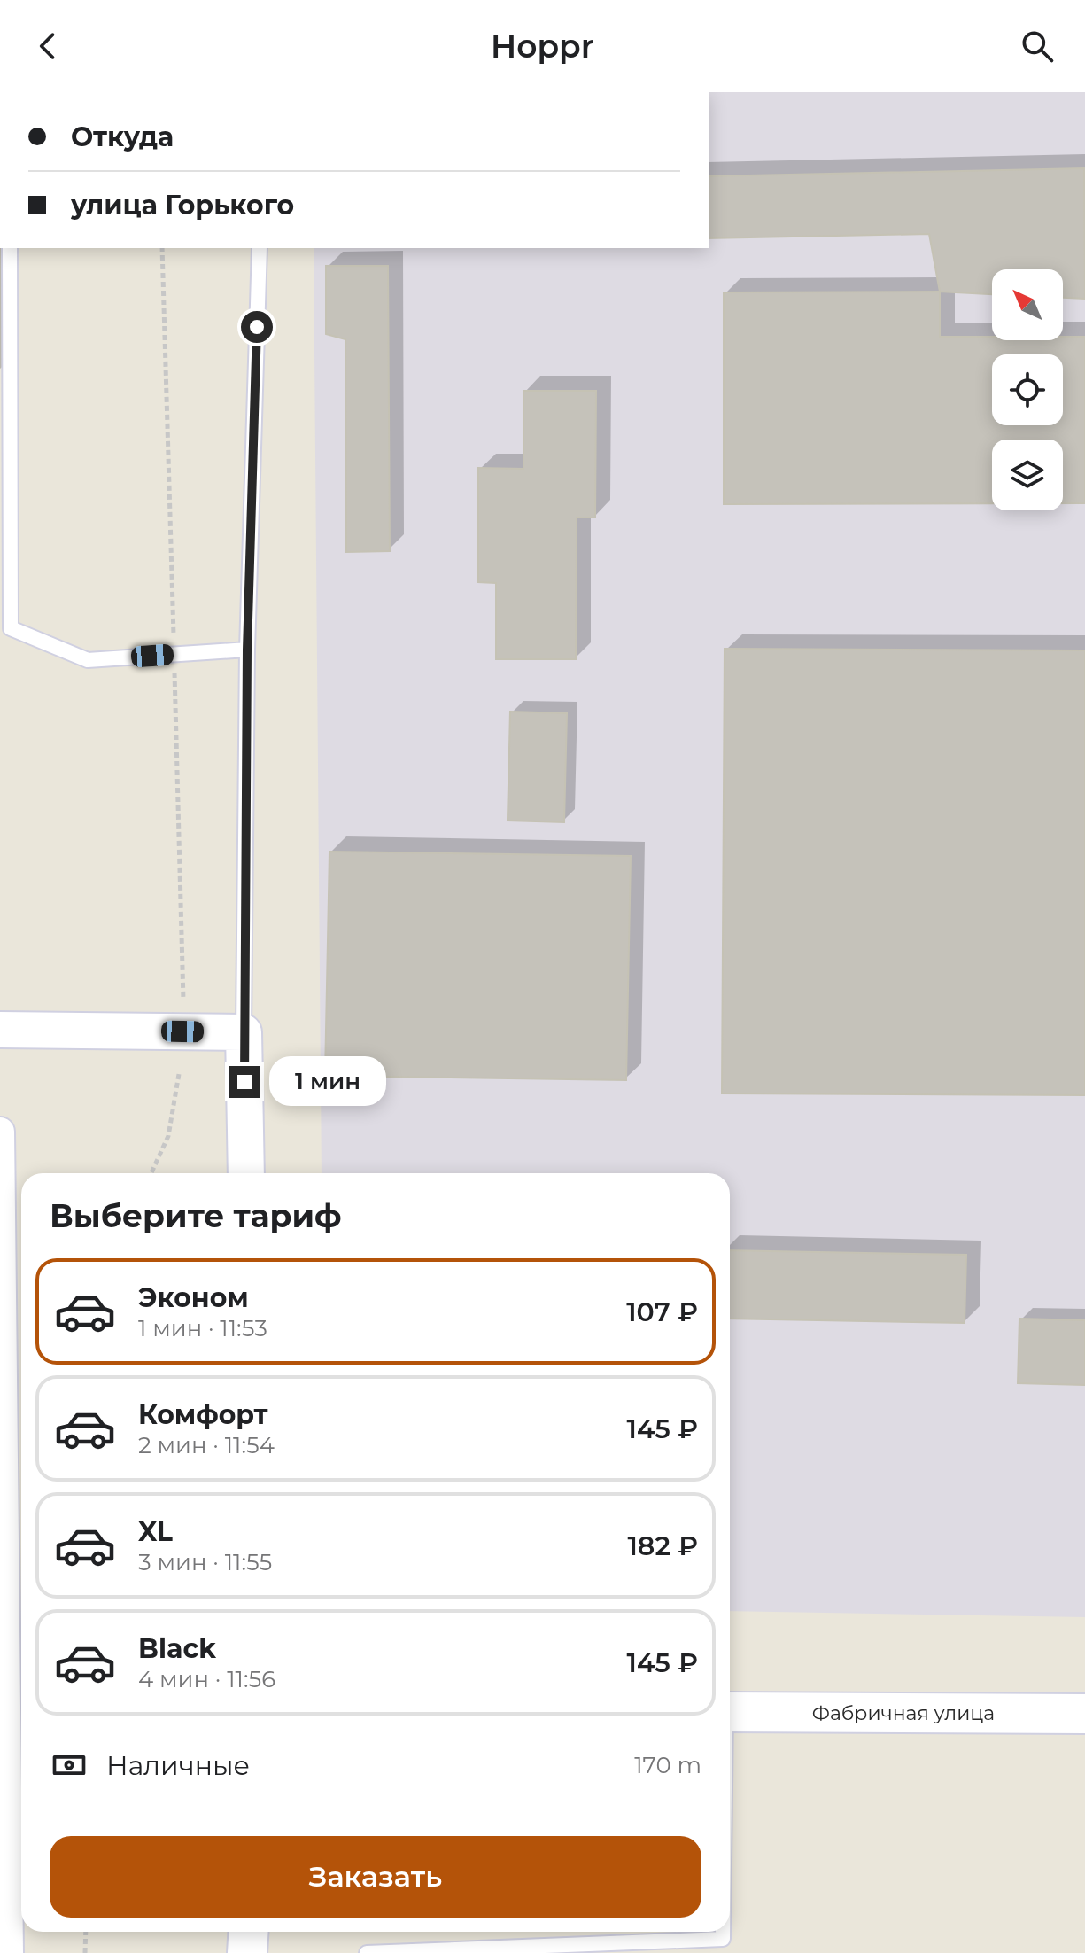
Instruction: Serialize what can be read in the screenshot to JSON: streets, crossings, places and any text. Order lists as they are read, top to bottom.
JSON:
{
  "streets": {
    "main road": ["Фабричная улица"]
  },
  "north": "top left",
  "page": {
    "header": "Hoppr",
    "banner": ["Откуда", "улица Горького"],
    "bubble": "1 мин",
    "heading": "Выберите тариф",
    "list": [
      {
        "name": "Эконом",
        "note": "1 мин · 11:53",
        "value": "107 ₽"
      },
      {
        "name": "Комфорт",
        "note": "2 мин · 11:54",
        "value": "145 ₽"
      },
      {
        "name": "XL",
        "note": "3 мин · 11:55",
        "value": "182 ₽"
      },
      {
        "name": "Black",
        "note": "4 мин · 11:56",
        "value": "145 ₽"
      }
    ],
    "pay": ["Наличные", "170 m"],
    "buttons": "Заказать"
  }
}
